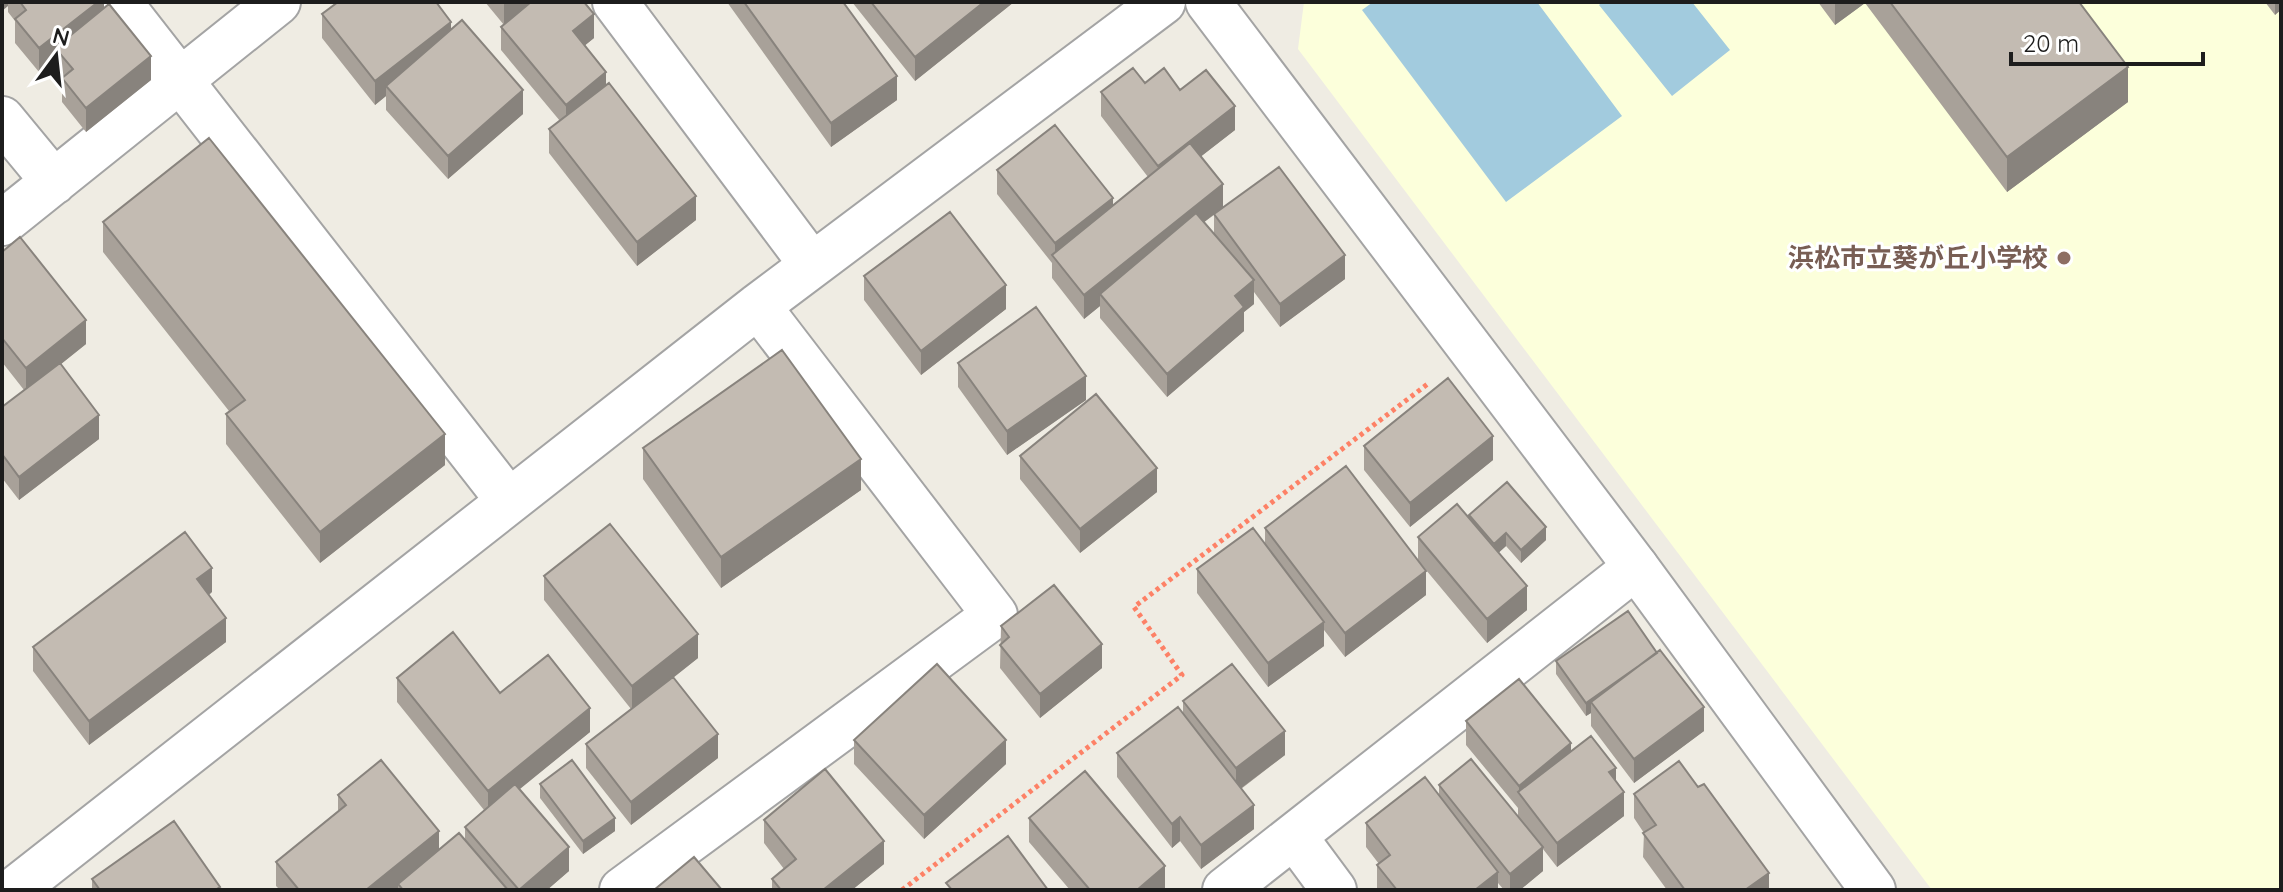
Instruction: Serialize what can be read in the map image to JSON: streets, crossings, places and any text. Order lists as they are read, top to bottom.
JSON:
{
  "places": ["浜松市立葵が丘小学校"],
  "scale_bar": "20 m",
  "north": "top"
}
